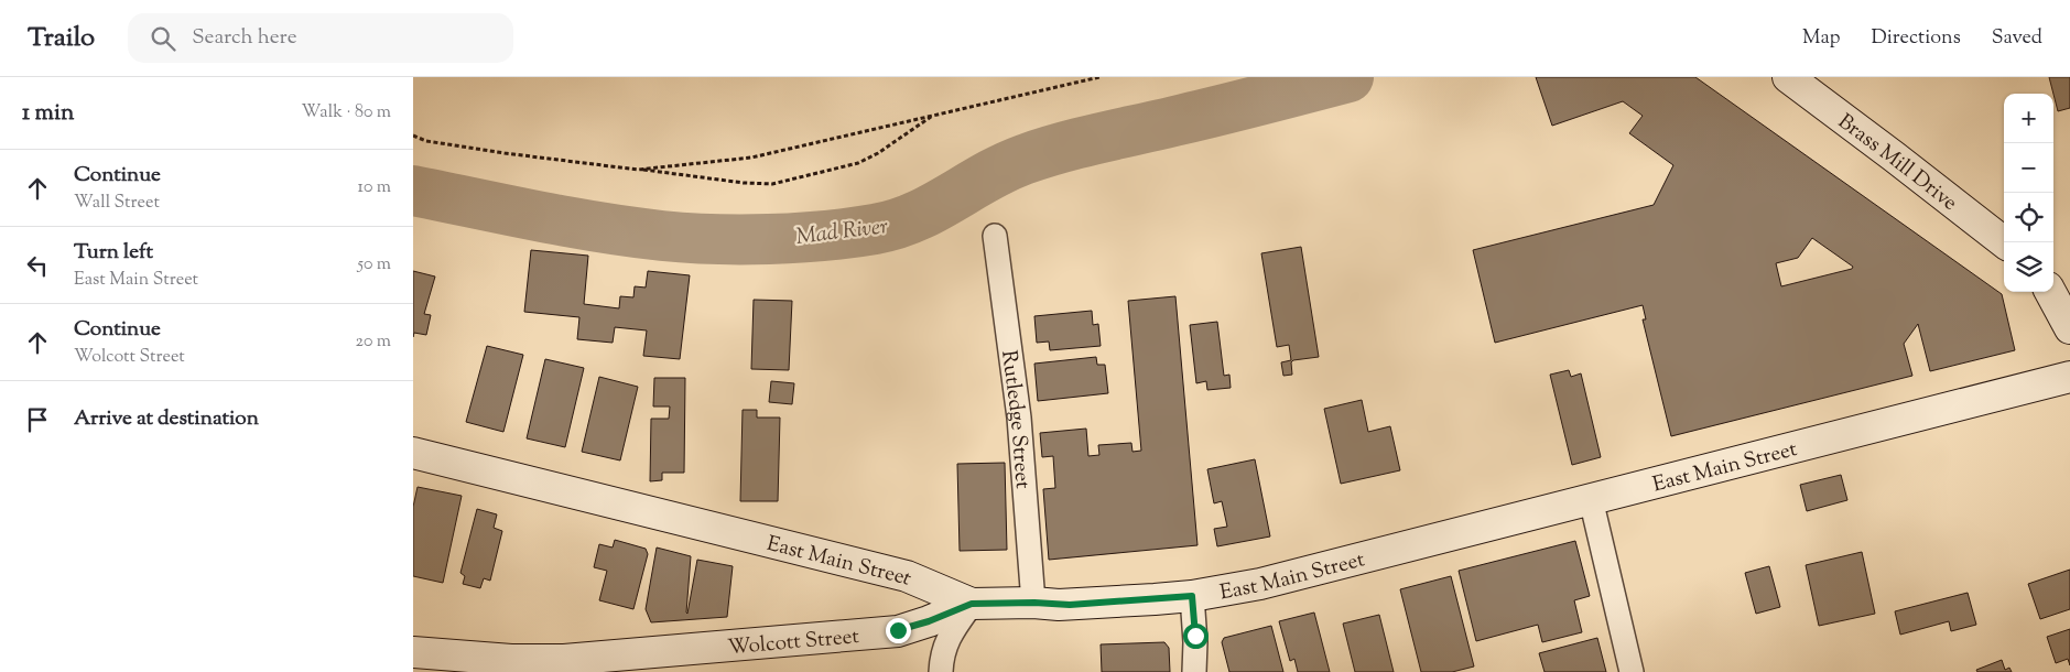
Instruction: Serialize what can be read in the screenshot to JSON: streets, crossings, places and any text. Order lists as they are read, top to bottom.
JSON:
{
  "streets": {
    "main road": ["Brass Mill Drive", "East Main Street", "Wolcott Street"],
    "street": ["Rutledge Street"]
  },
  "crossings": [
    ["Rutledge Street", "East Main Street"],
    ["East Main Street", "Wolcott Street"]
  ],
  "water": ["Mad River"],
  "page": {
    "header": "Trailo",
    "search": "Search here",
    "nav": ["Map", "Directions", "Saved"],
    "heading": ["1 min", "Walk · 80 m"],
    "map_buttons": ["+", "−"],
    "list": [
      ["Continue", "Wall Street", "10 m"],
      ["Turn left", "East Main Street", "50 m"],
      ["Continue", "Wolcott Street", "20 m"],
      "Arrive at destination"
    ]
  }
}
